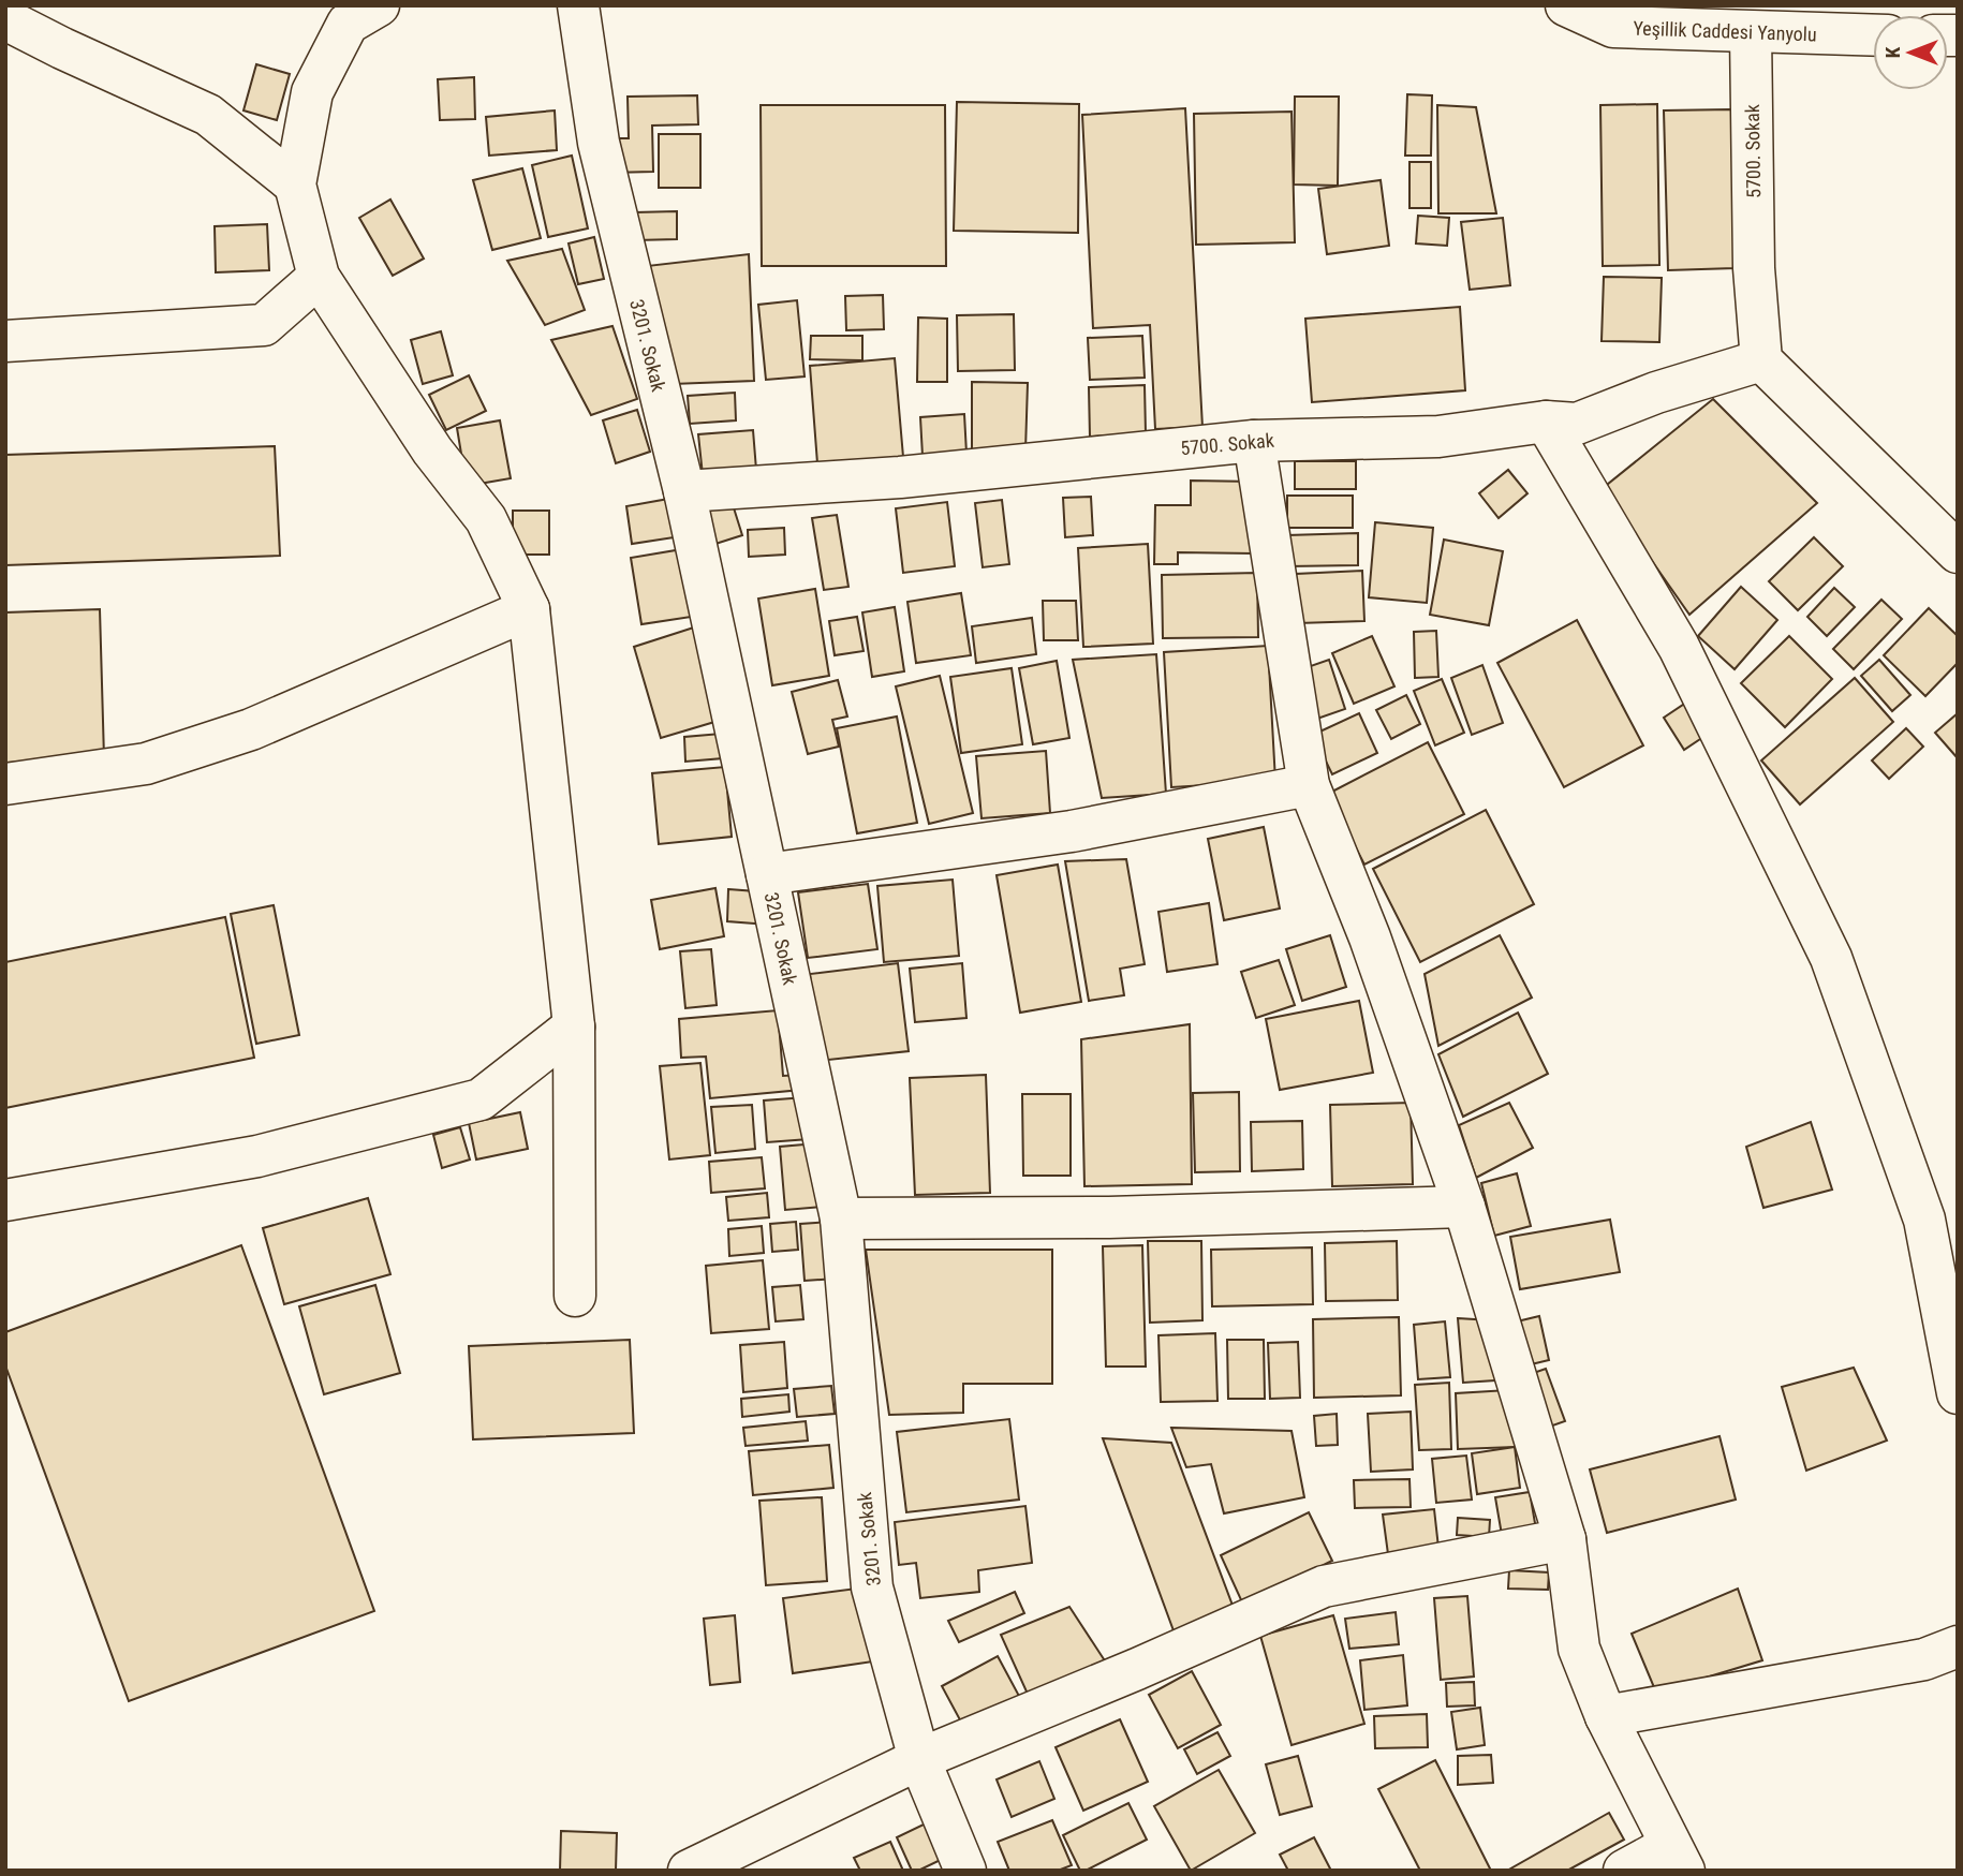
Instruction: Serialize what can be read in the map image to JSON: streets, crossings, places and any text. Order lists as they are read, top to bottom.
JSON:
{
  "streets": {
    "street": ["Yeşillik Caddesi Yanyolu", "5700. Sokak", "3201. Sokak"]
  },
  "crossings": [
    ["Yeşillik Caddesi Yanyolu", "5700. Sokak"],
    ["5700. Sokak", "3201. Sokak"]
  ],
  "north": "left"
}
